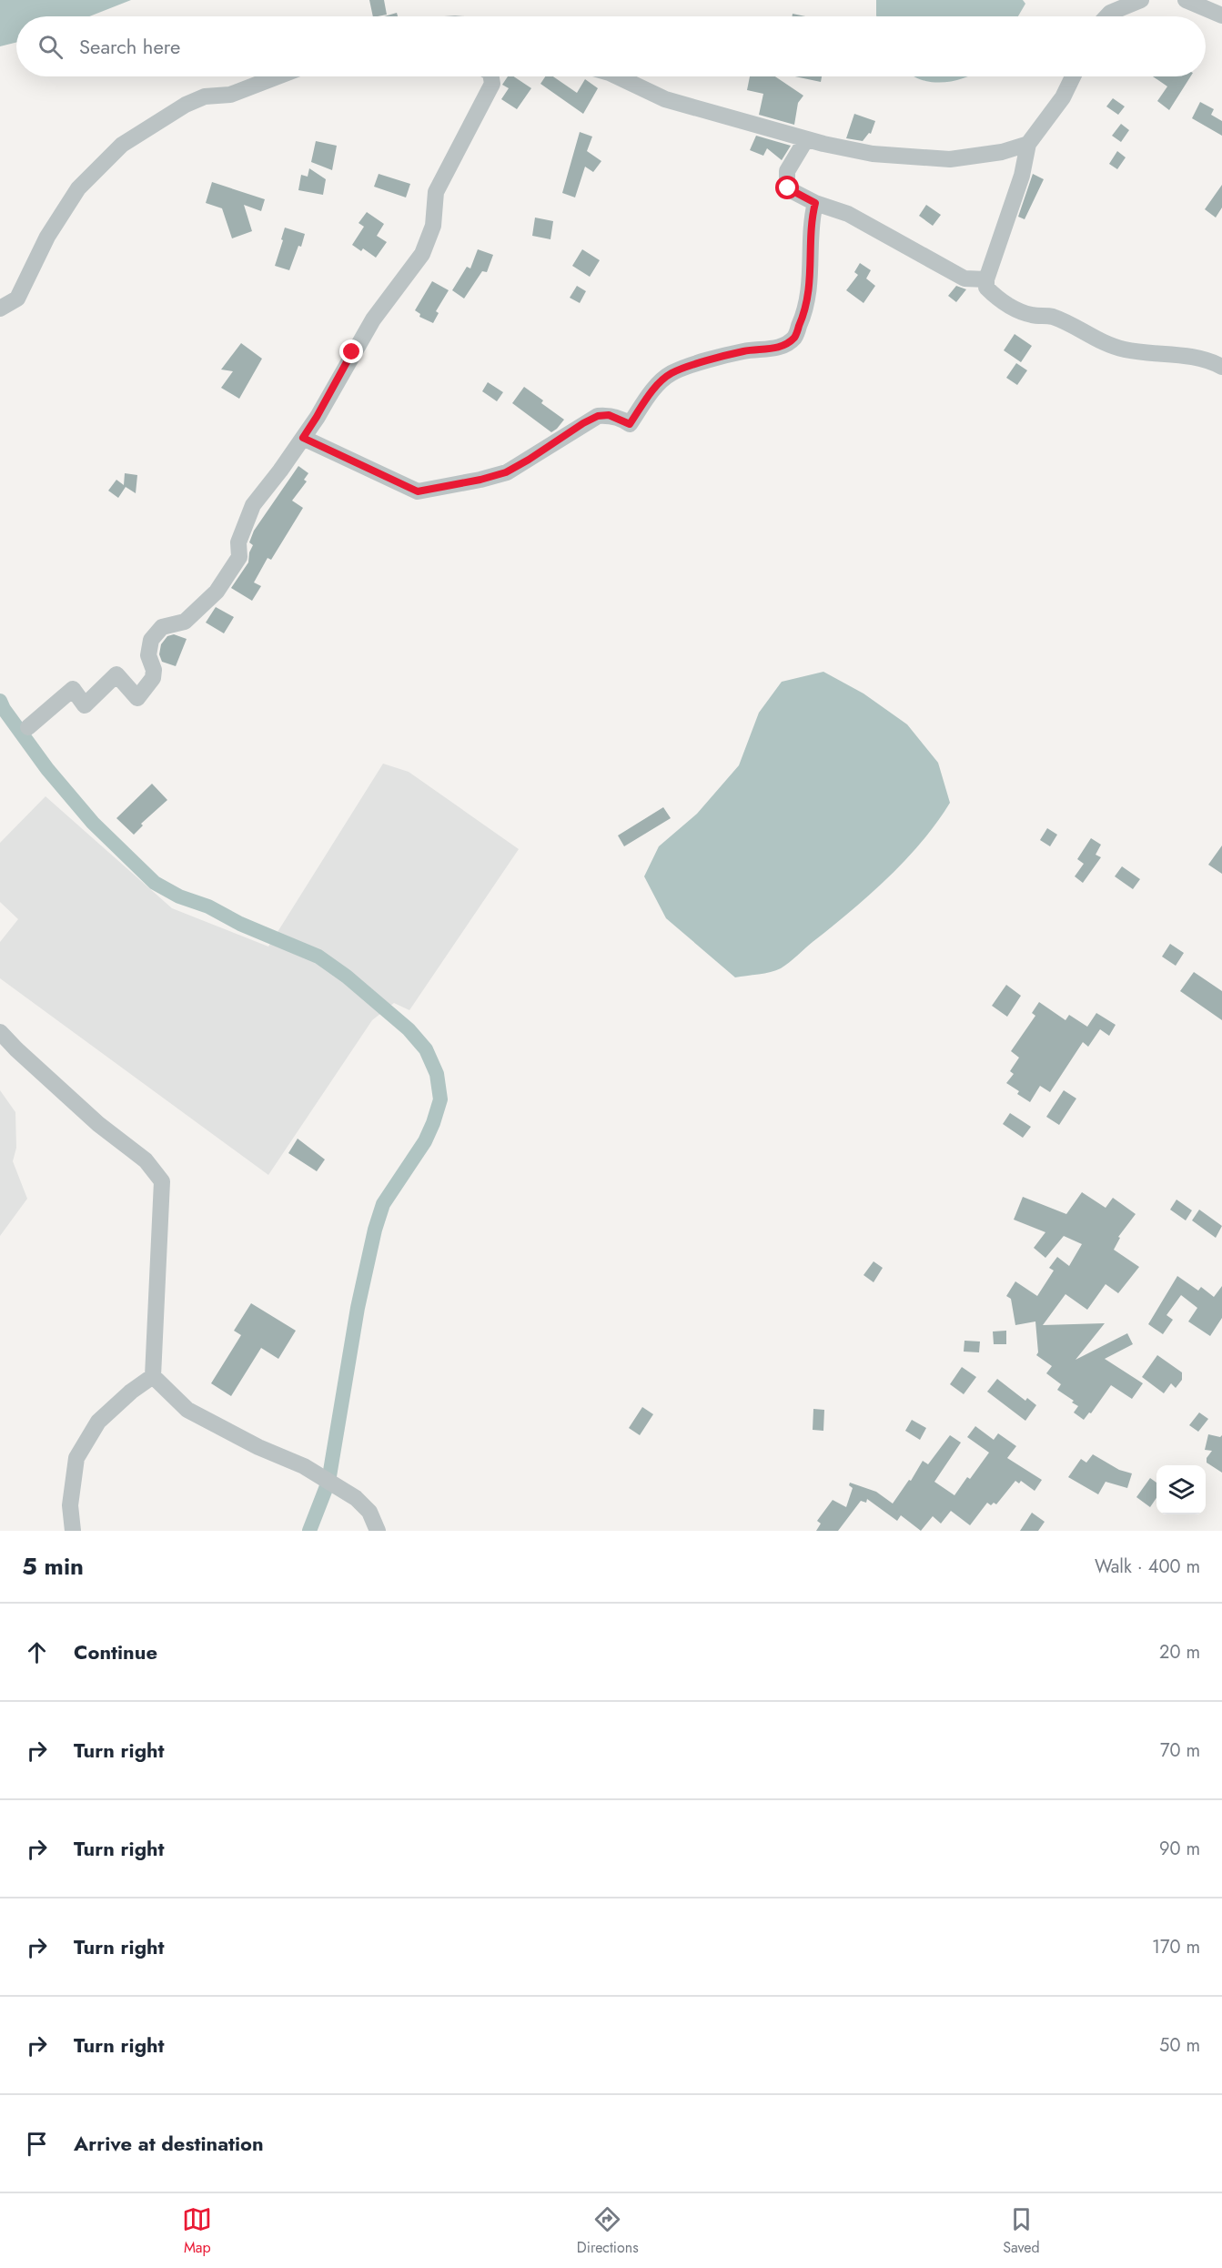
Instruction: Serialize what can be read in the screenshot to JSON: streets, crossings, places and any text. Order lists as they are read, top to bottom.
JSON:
{
  "page": {
    "search": "Search here",
    "heading": ["5 min", "Walk · 400 m"],
    "list": [
      ["Continue", "20 m"],
      ["Turn right", "70 m"],
      ["Turn right", "90 m"],
      ["Turn right", "170 m"],
      ["Turn right", "50 m"],
      "Arrive at destination"
    ],
    "nav": ["Map", "Directions", "Saved"]
  }
}
